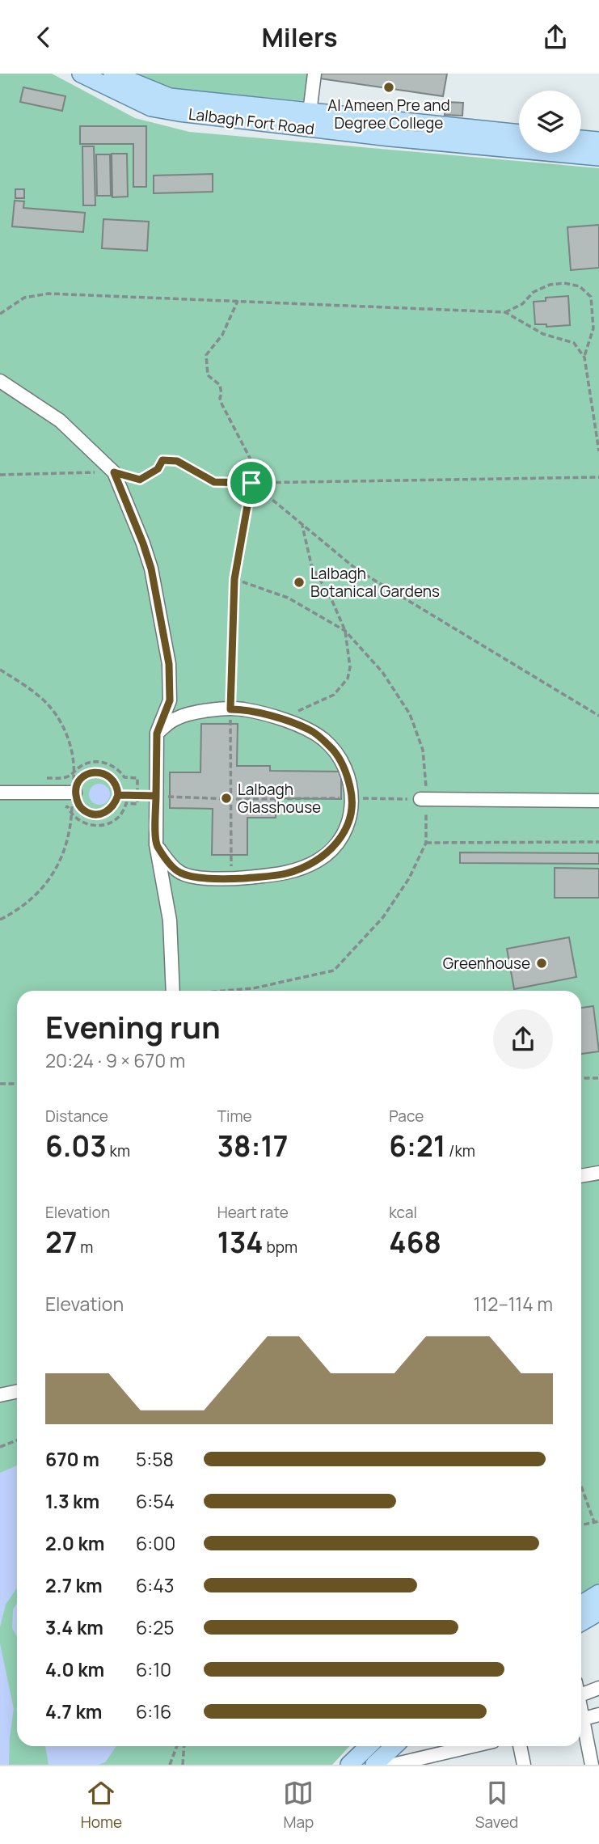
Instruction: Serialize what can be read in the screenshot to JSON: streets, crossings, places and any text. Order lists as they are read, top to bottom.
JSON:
{
  "streets": {
    "main road": ["Lalbagh Fort Road"]
  },
  "places": [
    "Al Ameen Pre and Degree College",
    "Lalbagh Botanical Gardens",
    "Lalbagh Glasshouse",
    "Greenhouse"
  ],
  "page": {
    "header": "Milers",
    "heading": ["Evening run", "20:24 · 9 × 670 m"],
    "stats": [
      ["Distance", "6.03 km"],
      ["Time", "38:17"],
      ["Pace", "6:21 /km"],
      ["Elevation", "27 m"],
      ["Heart rate", "134 bpm"],
      ["kcal", "468"]
    ],
    "chart": ["Elevation", "112–114 m"],
    "list": [
      {
        "name": "670 m",
        "note": "5:58"
      },
      {
        "name": "1.3 km",
        "note": "6:54"
      },
      {
        "name": "2.0 km",
        "note": "6:00"
      },
      {
        "name": "2.7 km",
        "note": "6:43"
      },
      {
        "name": "3.4 km",
        "note": "6:25"
      },
      {
        "name": "4.0 km",
        "note": "6:10"
      },
      {
        "name": "4.7 km",
        "note": "6:16"
      }
    ],
    "tabs": ["Home", "Map", "Saved"]
  }
}
